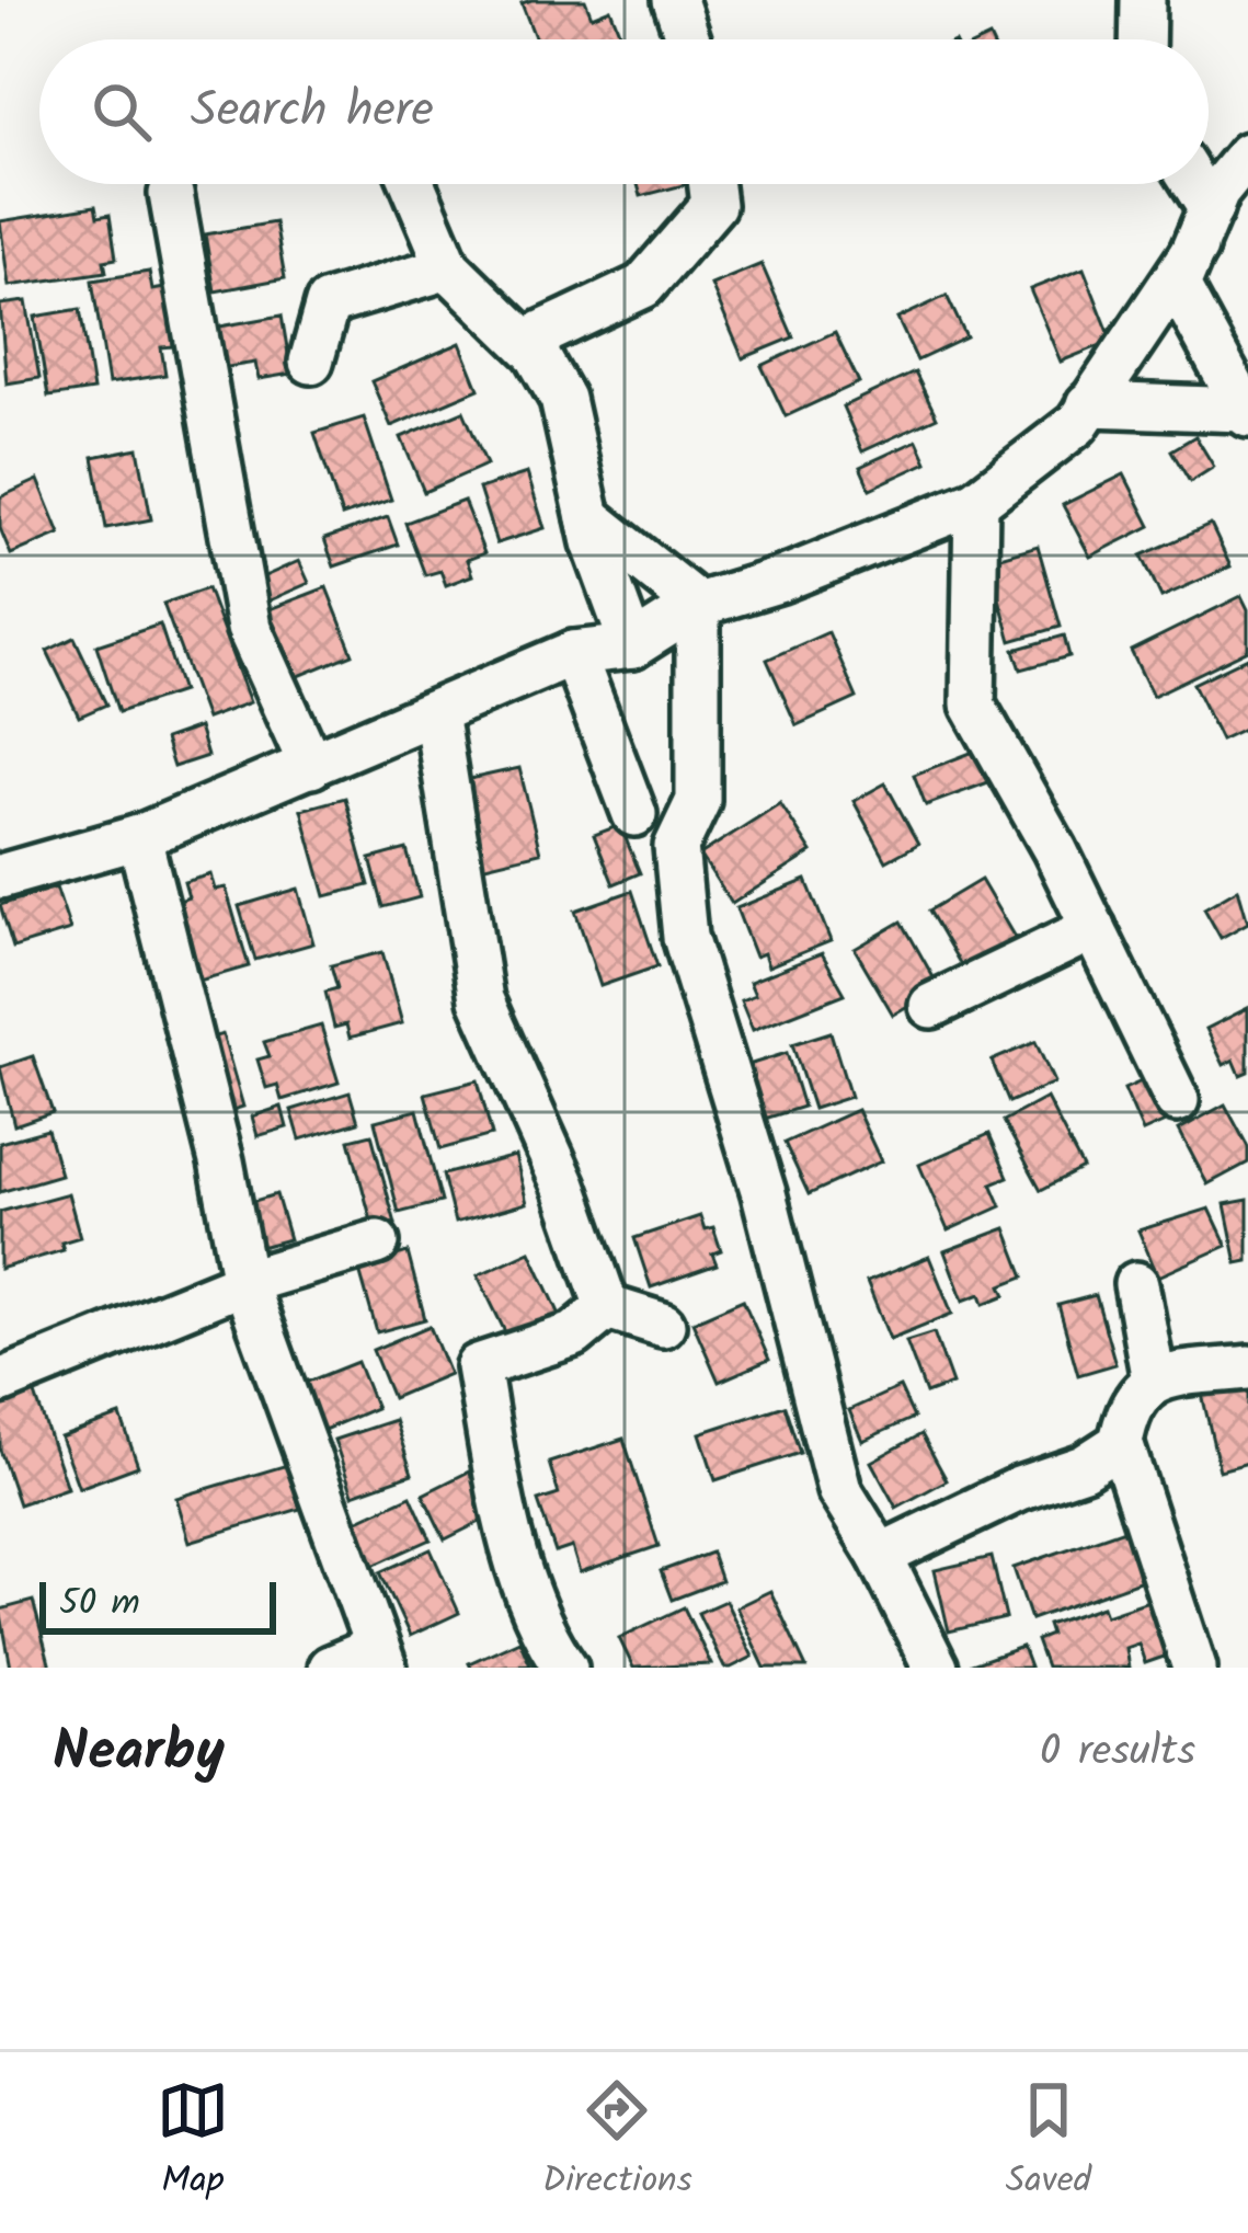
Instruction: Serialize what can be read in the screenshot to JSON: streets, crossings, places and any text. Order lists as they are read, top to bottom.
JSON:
{
  "scale_bar": "50 m",
  "page": {
    "search": "Search here",
    "scale": "50 m",
    "heading": ["Nearby", "0 results"],
    "nav": ["Map", "Directions", "Saved"]
  }
}
